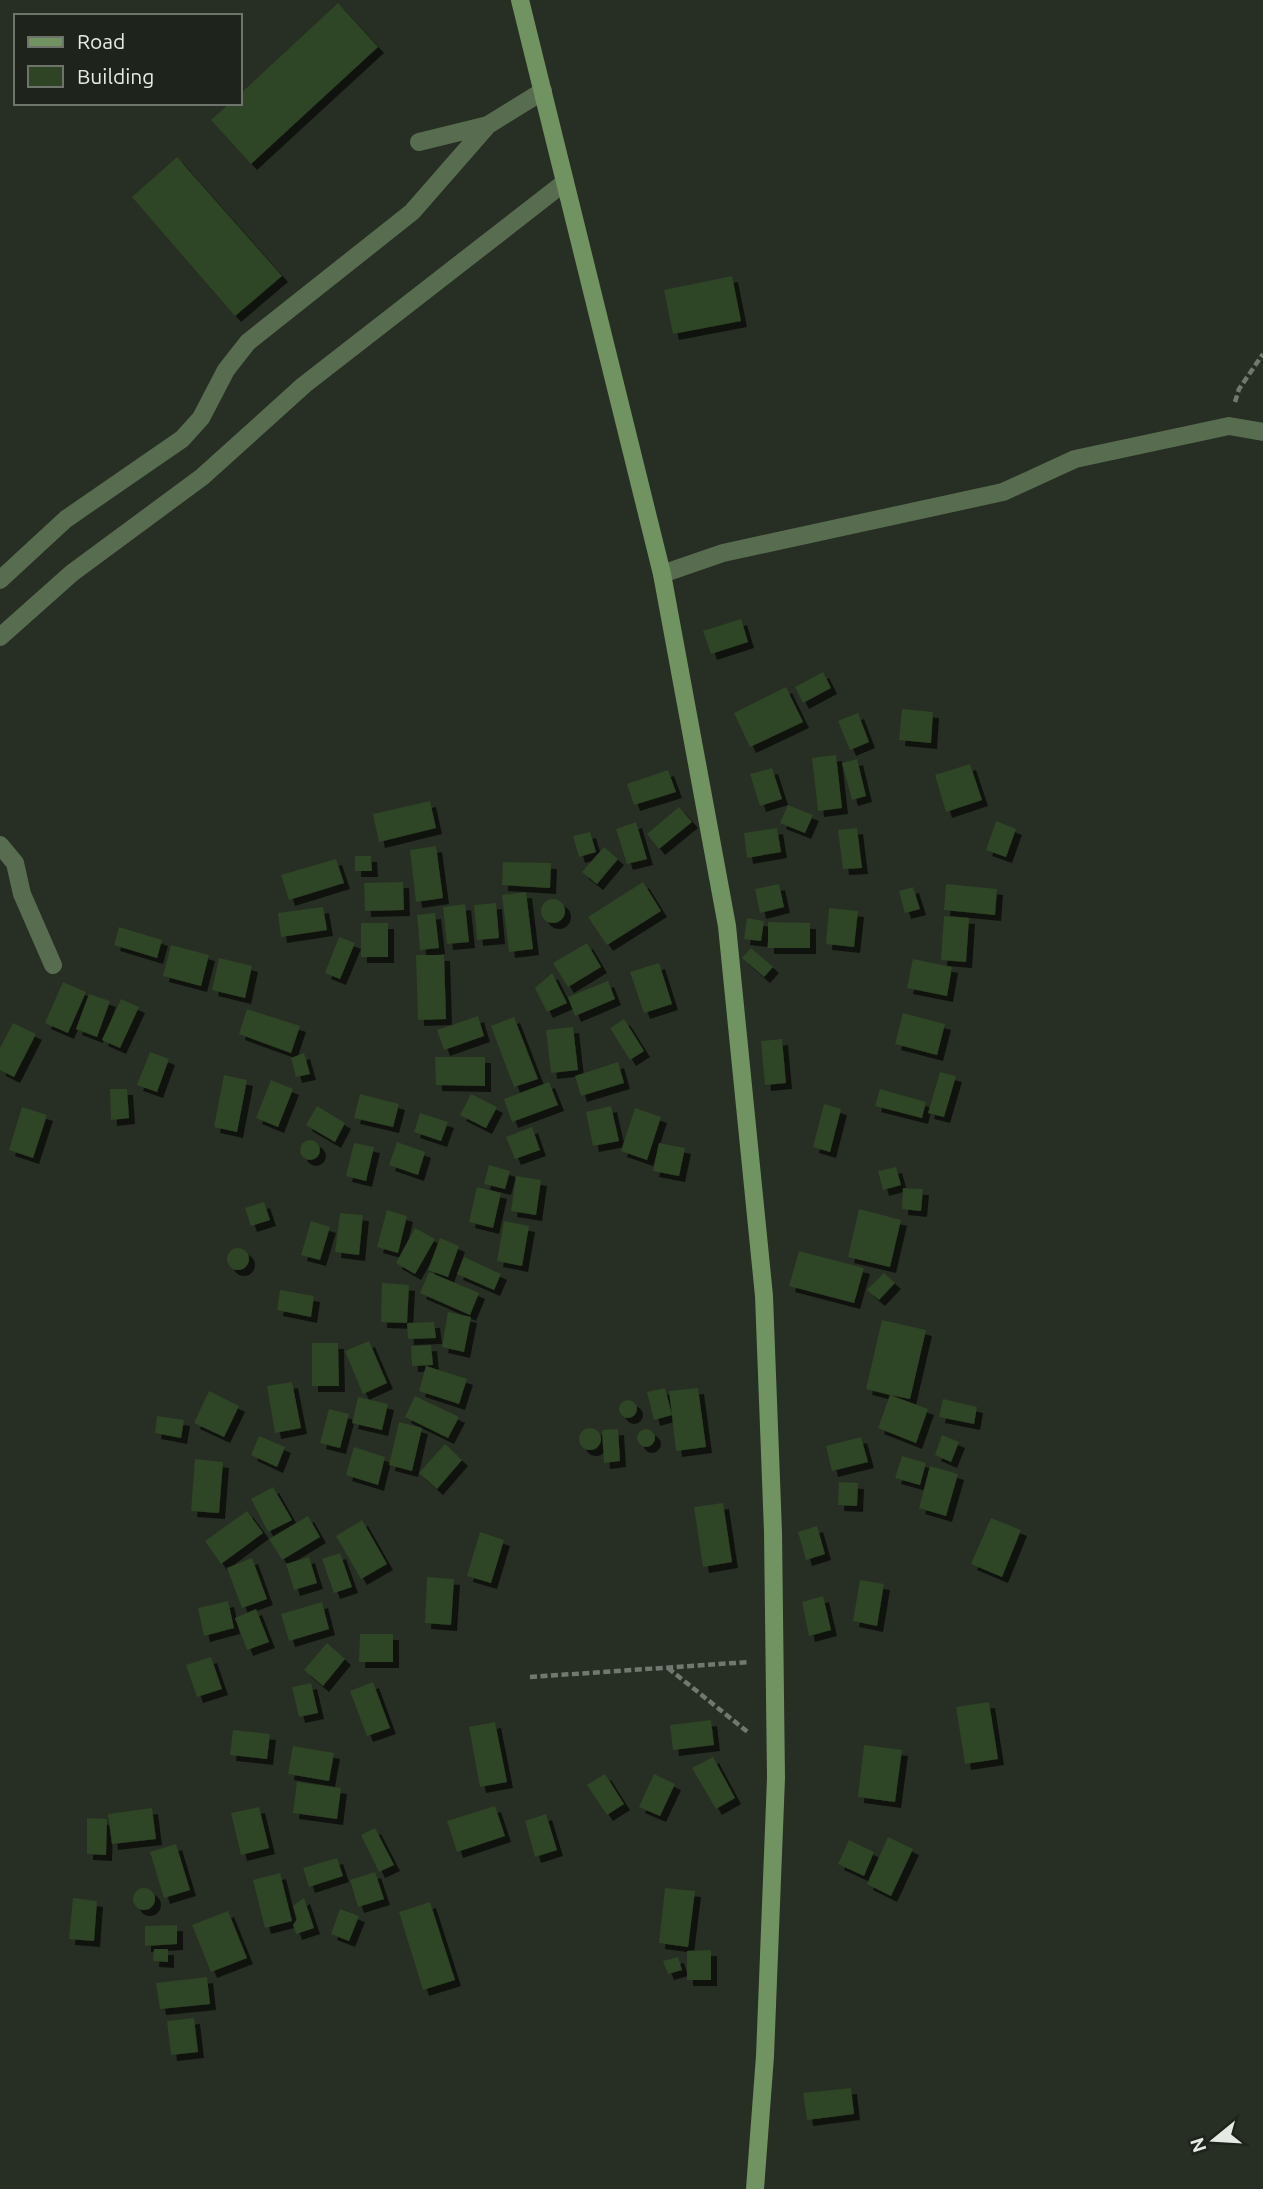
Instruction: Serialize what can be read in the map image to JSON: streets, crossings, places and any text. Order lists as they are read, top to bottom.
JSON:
{
  "legend": ["Road", "Building"],
  "north": "left"
}
